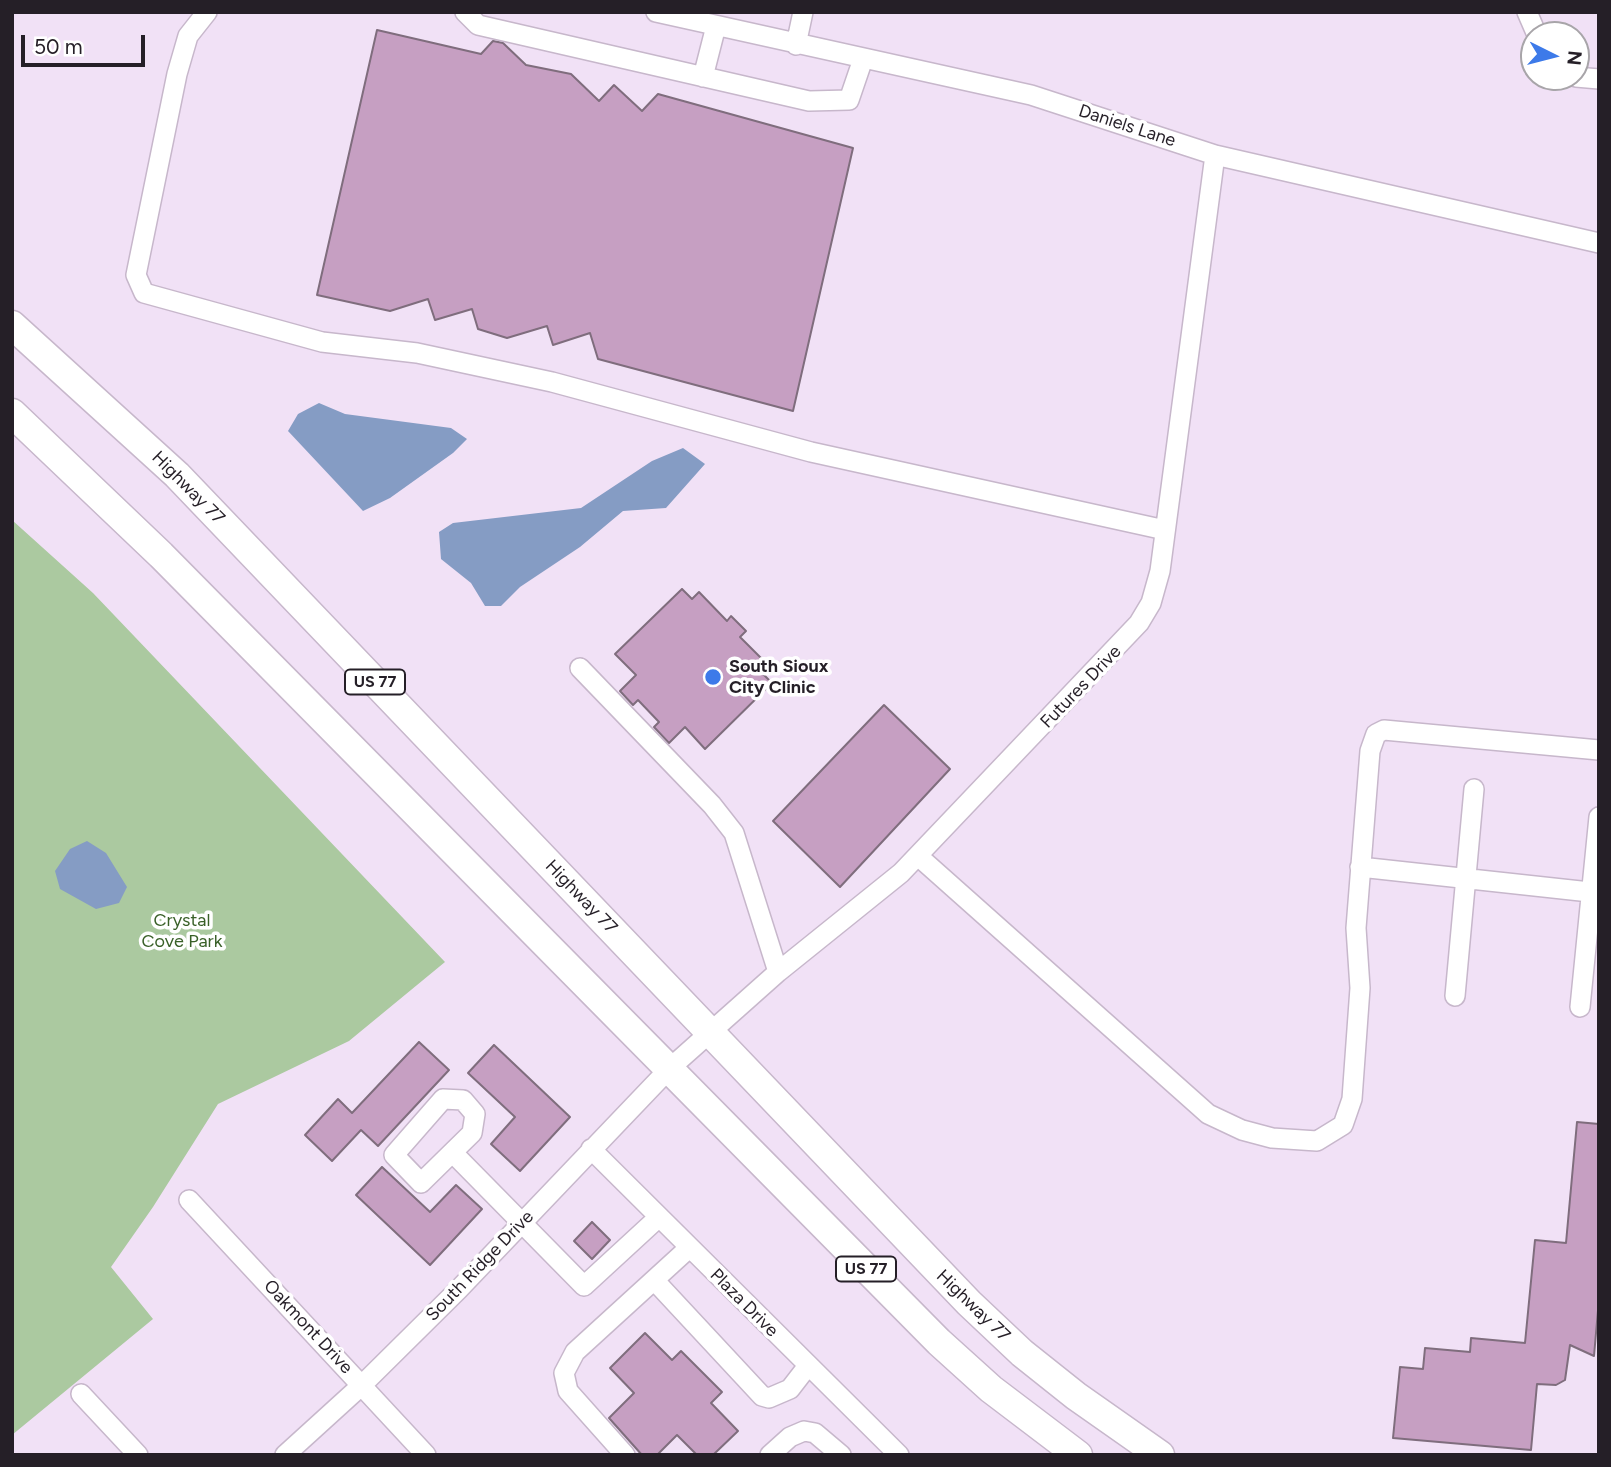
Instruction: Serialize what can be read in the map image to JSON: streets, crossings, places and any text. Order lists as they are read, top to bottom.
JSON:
{
  "streets": {
    "highway": ["Highway 77", "US 77"],
    "street": [
      "Daniels Lane",
      "Futures Drive",
      "South Ridge Drive",
      "Plaza Drive",
      "Oakmont Drive"
    ]
  },
  "crossings": [
    ["Daniels Lane", "Futures Drive"],
    ["Highway 77", "Futures Drive"],
    ["US 77", "Futures Drive"],
    ["US 77", "South Ridge Drive"],
    ["Futures Drive", "South Ridge Drive"],
    ["South Ridge Drive", "Plaza Drive"],
    ["South Ridge Drive", "Oakmont Drive"]
  ],
  "parks": ["Crystal Cove Park"],
  "places": ["South Sioux City Clinic"],
  "scale_bar": "50 m",
  "north": "right"
}
